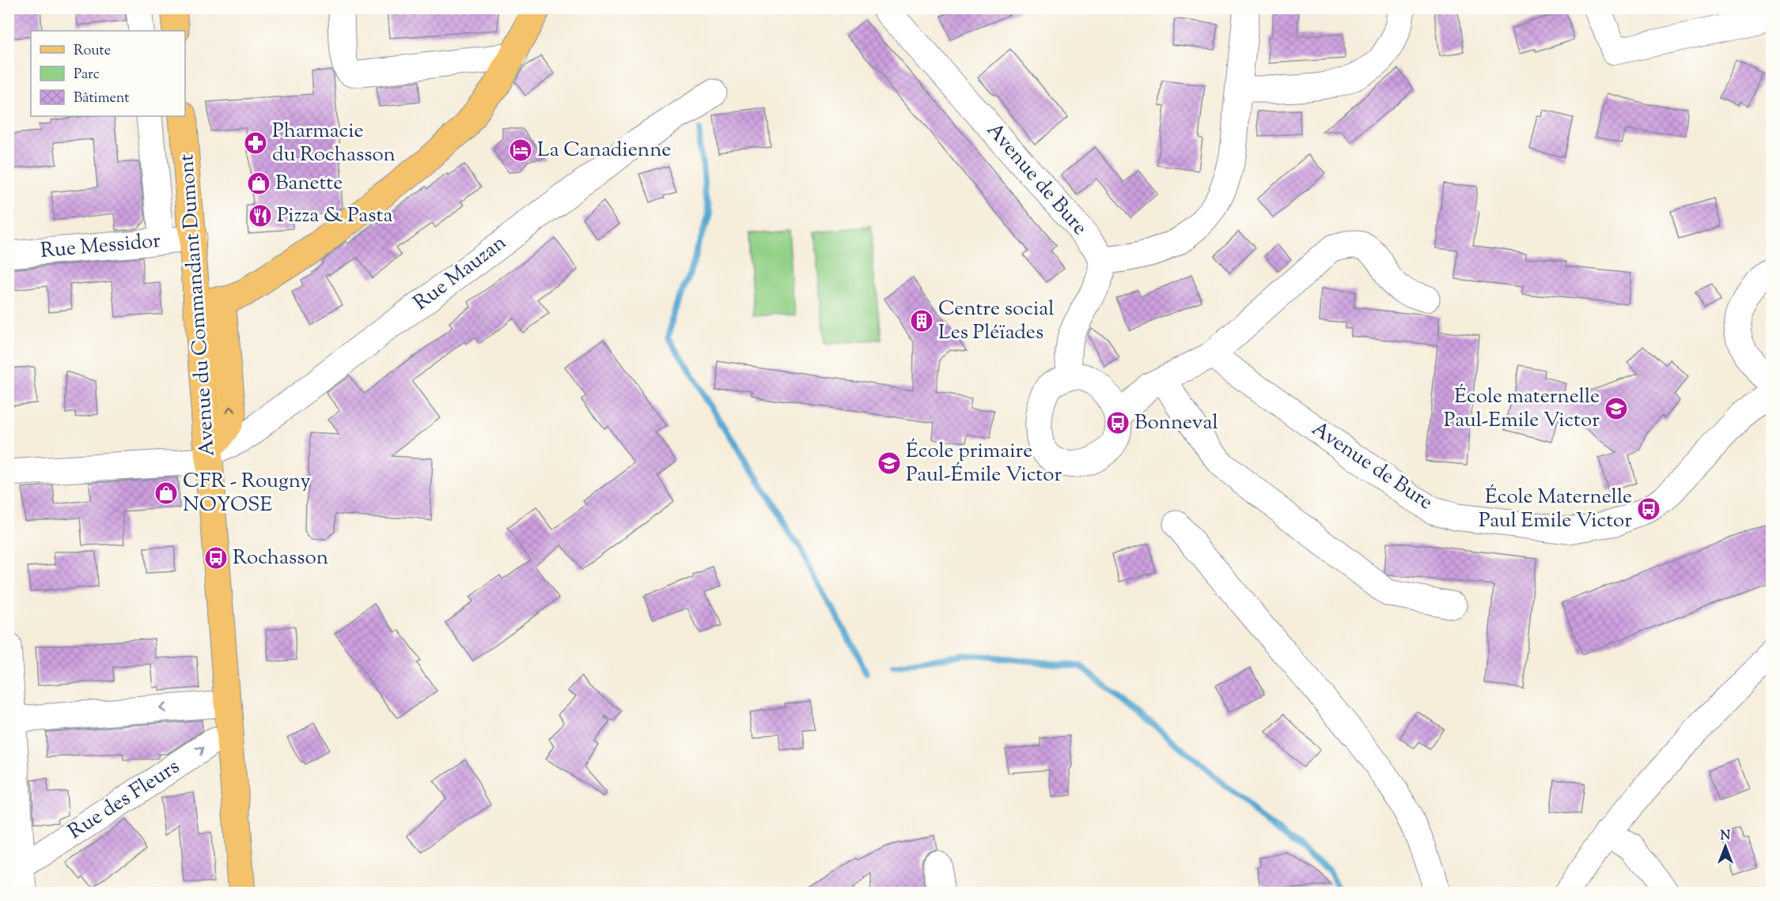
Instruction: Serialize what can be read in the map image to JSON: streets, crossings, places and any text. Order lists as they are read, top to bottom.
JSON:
{
  "streets": {
    "main road": ["Avenue du Commandant Dumont"],
    "street": [
      "Avenue de Bure",
      "Rue Messidor",
      "Rue Mauzan",
      "Rue des Fleurs"
    ]
  },
  "crossings": [
    ["Rue Messidor", "Avenue du Commandant Dumont"],
    ["Rue Mauzan", "Avenue du Commandant Dumont"],
    ["Avenue du Commandant Dumont", "Rue des Fleurs"]
  ],
  "one_way": ["Rue des Fleurs"],
  "places": {
    "pharmacy": ["Pharmacie du Rochasson"],
    "hotel": ["La Canadienne"],
    "shop": ["Banette", "CFR - Rougny NOYOSE"],
    "restaurant": ["Pizza & Pasta"],
    "building": ["Centre social Les Pléïades"],
    "school or university": ["École maternelle Paul-Emile Victor", "École primaire Paul-Émile Victor"],
    "bus stop": ["Bonneval", "École Maternelle Paul Emile Victor", "Rochasson"]
  },
  "legend": ["Route", "Parc", "Bâtiment"],
  "north": "top"
}
